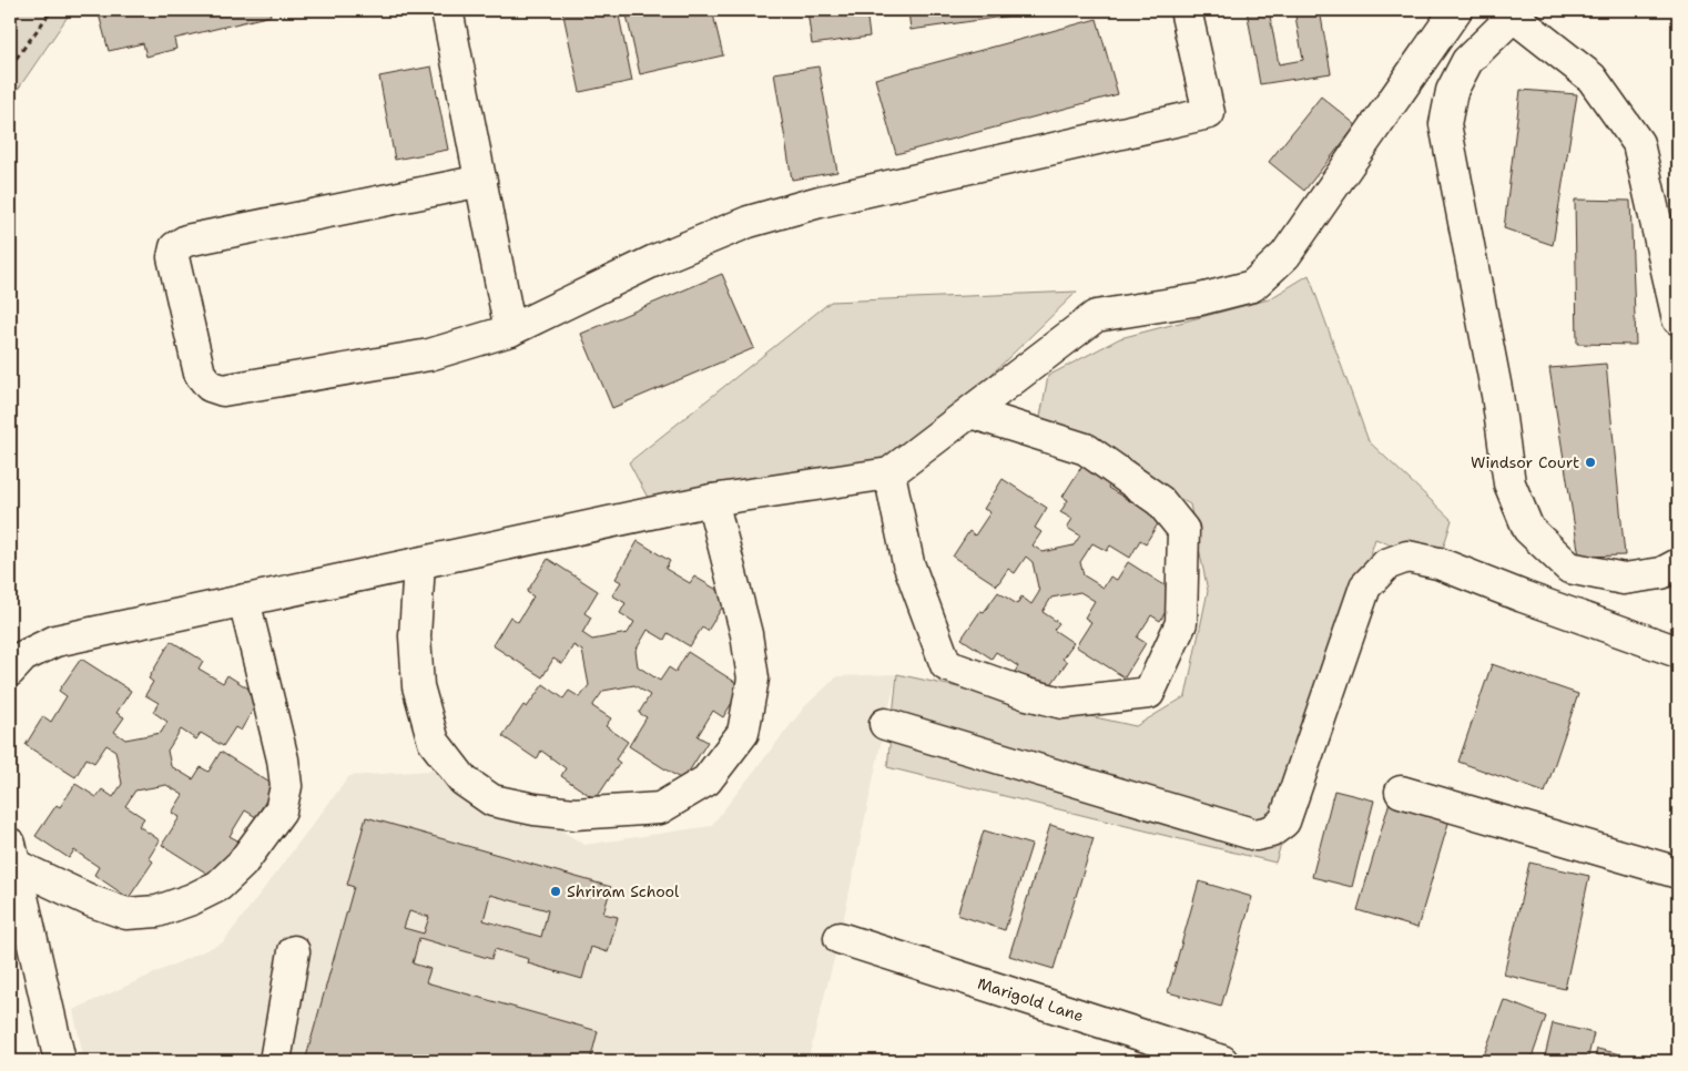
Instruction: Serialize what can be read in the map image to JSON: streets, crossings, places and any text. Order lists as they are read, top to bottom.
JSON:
{
  "streets": {
    "street": ["Marigold Lane"]
  },
  "places": ["Windsor Court", "Shriram School"]
}
